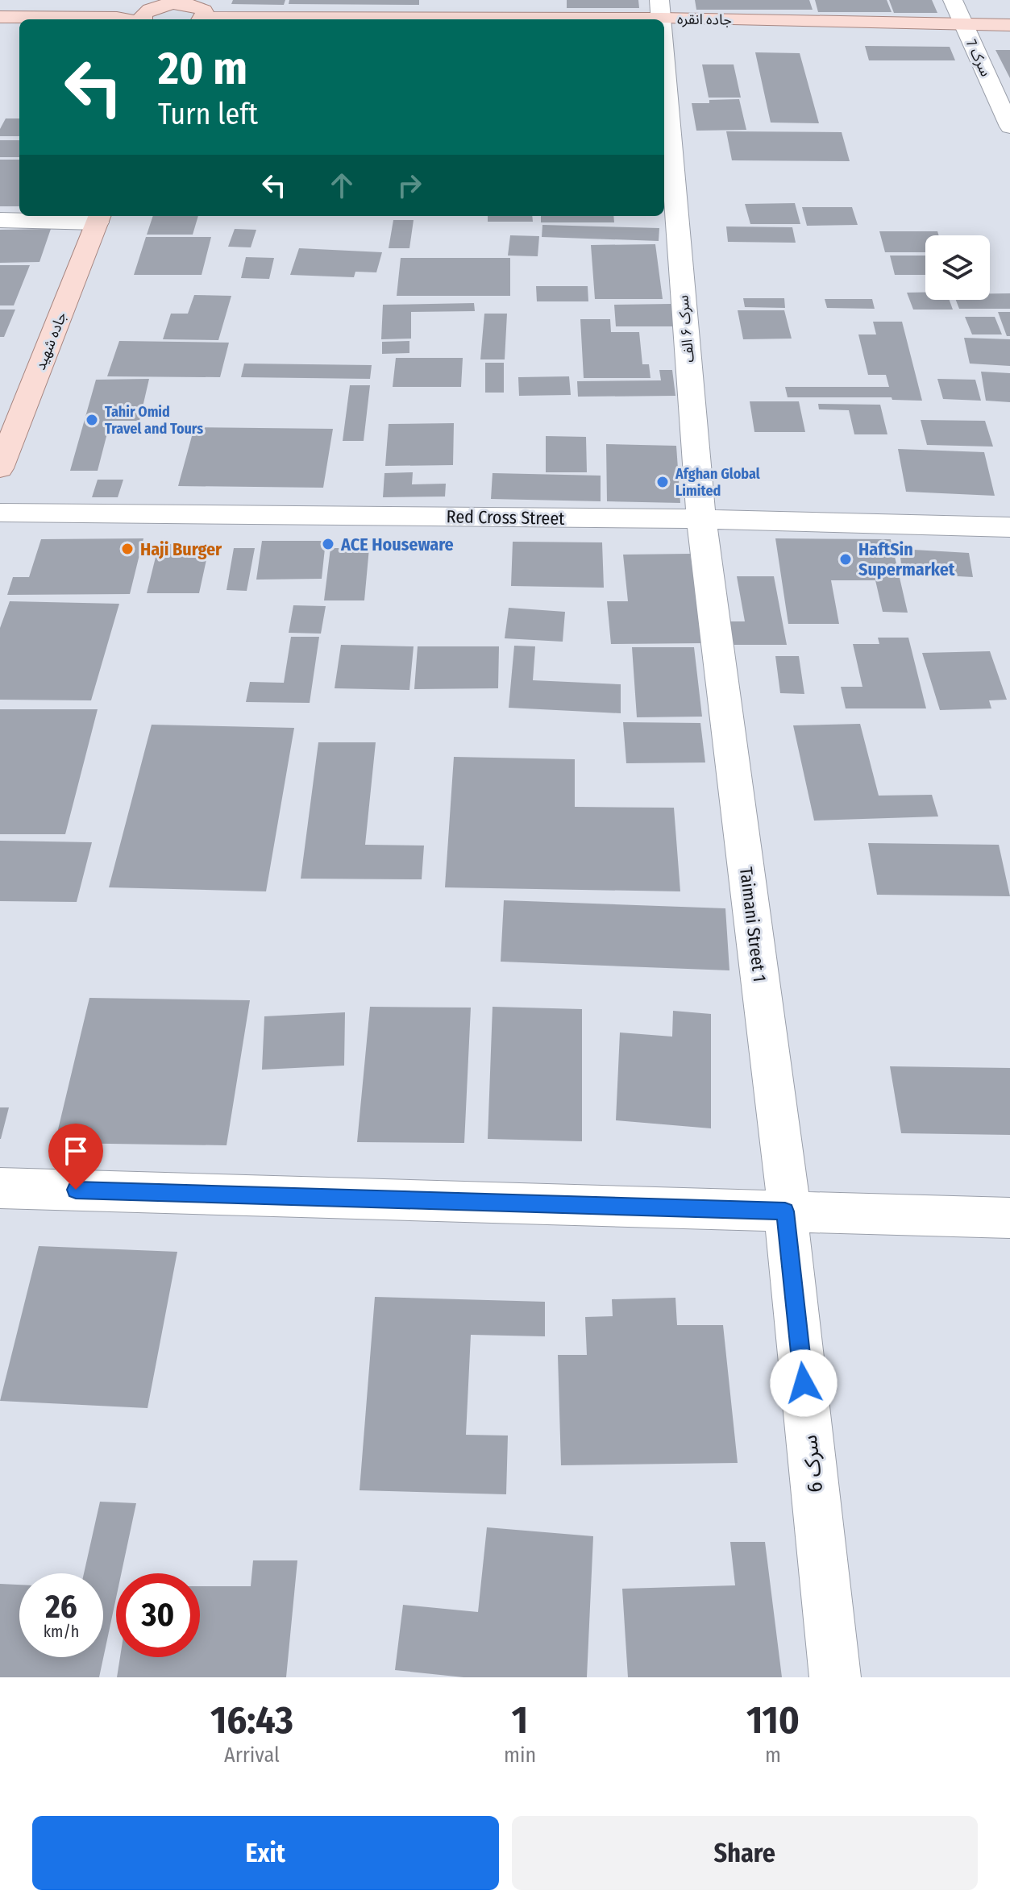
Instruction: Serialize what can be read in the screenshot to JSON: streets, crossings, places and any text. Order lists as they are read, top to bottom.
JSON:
{
  "streets": {
    "main road": ["جاده انقره", "جاده شهید"],
    "street": [
      "سرک 7",
      "سرک ۶ الف",
      "Red Cross Street",
      "Taimani Street 1",
      "سرک 6"
    ]
  },
  "crossings": [
    ["جاده انقره", "سرک 7"],
    ["سرک ۶ الف", "Red Cross Street"],
    ["سرک ۶ الف", "Taimani Street 1"],
    ["Taimani Street 1", "سرک 6"]
  ],
  "places": [
    "Tahir Omid Travel and Tours",
    "Afghan Global Limited",
    "ACE Houseware",
    "Haji Burger",
    "HaftSin Supermarket"
  ],
  "page": {
    "turn": ["20 m", "Turn left"],
    "speed": "26 km/h",
    "limit": "30",
    "eta": [
      "16:43",
      "Arrival",
      "1",
      "min",
      "110",
      "m"
    ],
    "buttons": ["Exit", "Share"]
  }
}
